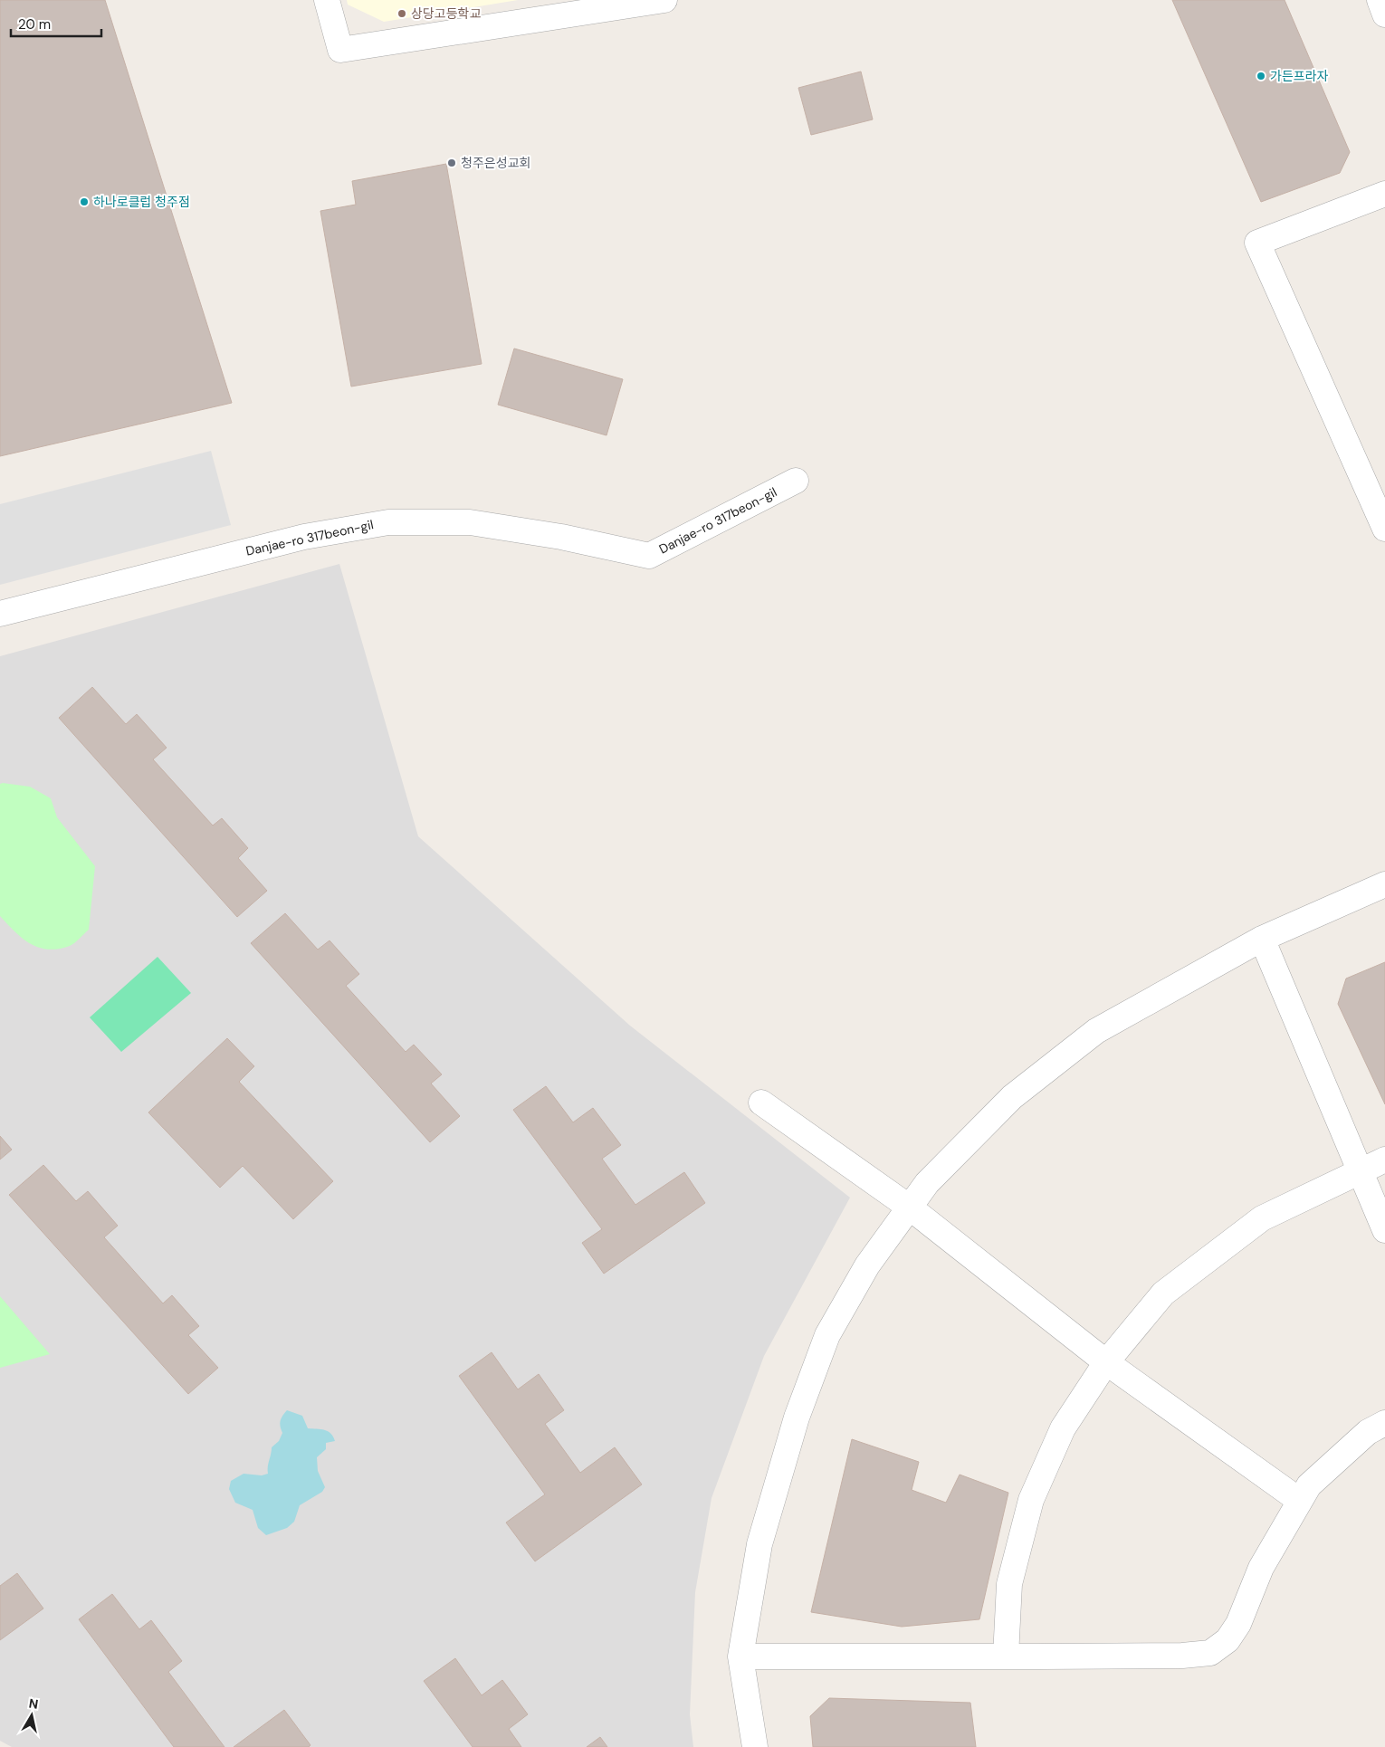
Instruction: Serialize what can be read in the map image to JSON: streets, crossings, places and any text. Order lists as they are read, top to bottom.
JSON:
{
  "streets": {
    "street": ["Danjae-ro 317beon-gil"]
  },
  "places": [
    "상당고등학교",
    "가든프라자",
    "청주은성교회",
    "하나로클럽 청주점"
  ],
  "scale_bar": "20 m",
  "north": "top"
}
